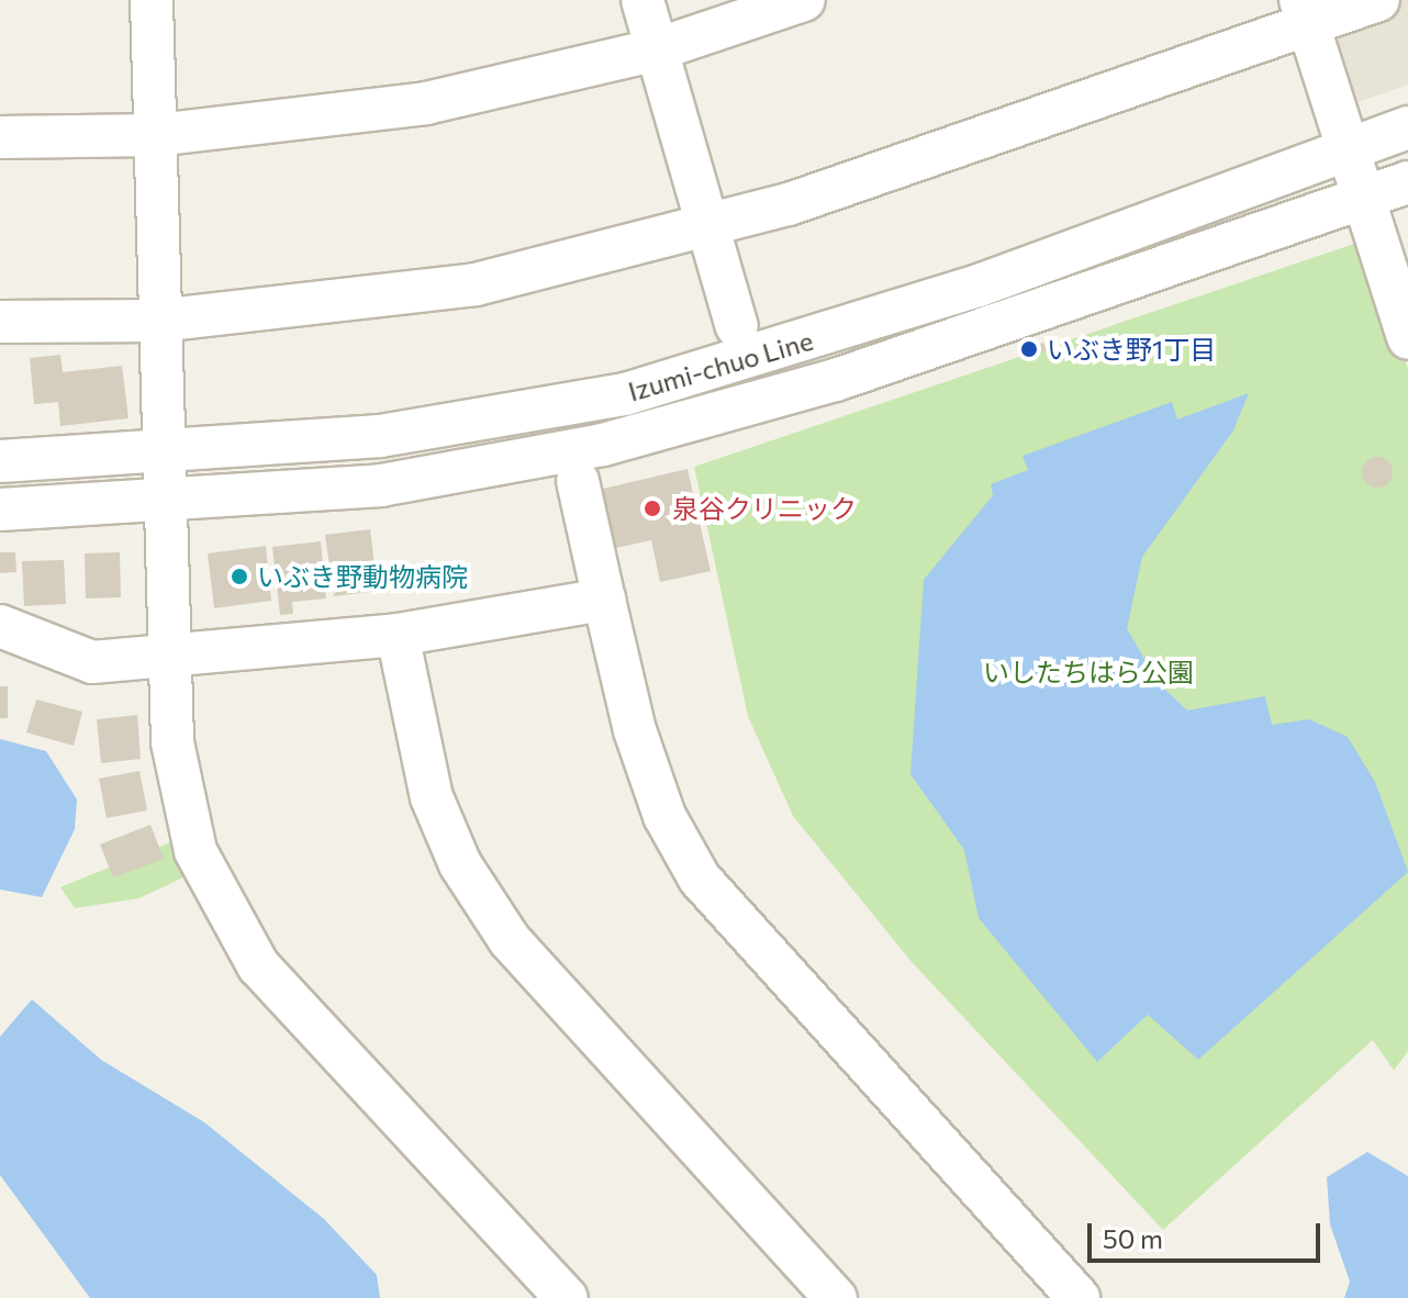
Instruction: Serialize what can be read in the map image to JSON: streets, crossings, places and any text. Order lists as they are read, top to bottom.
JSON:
{
  "streets": {
    "street": ["Izumi-chuo Line"]
  },
  "parks": ["いしたちはら公園"],
  "places": ["いぶき野1丁目", "泉谷クリニック", "いぶき野動物病院"],
  "scale_bar": "50 m"
}
